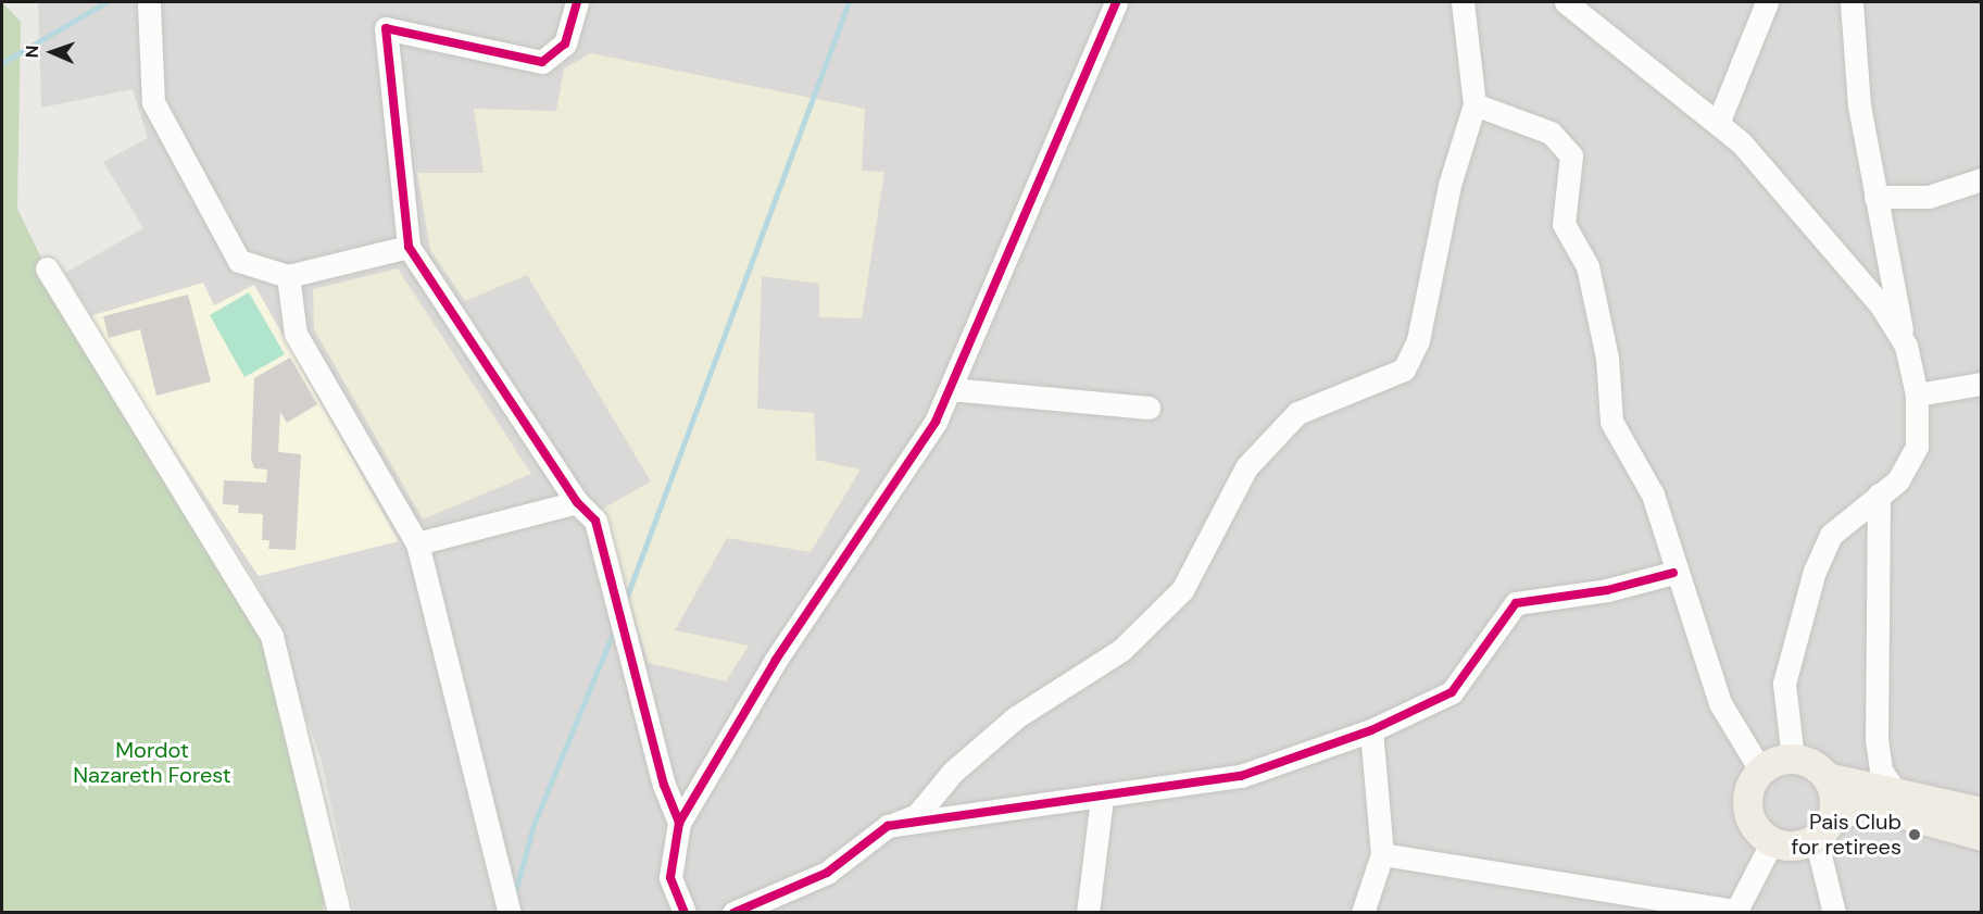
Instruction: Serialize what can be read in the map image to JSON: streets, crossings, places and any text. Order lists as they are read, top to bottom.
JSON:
{
  "parks": ["Mordot Nazareth Forest"],
  "places": ["Pais Club for retirees"],
  "north": "left"
}
